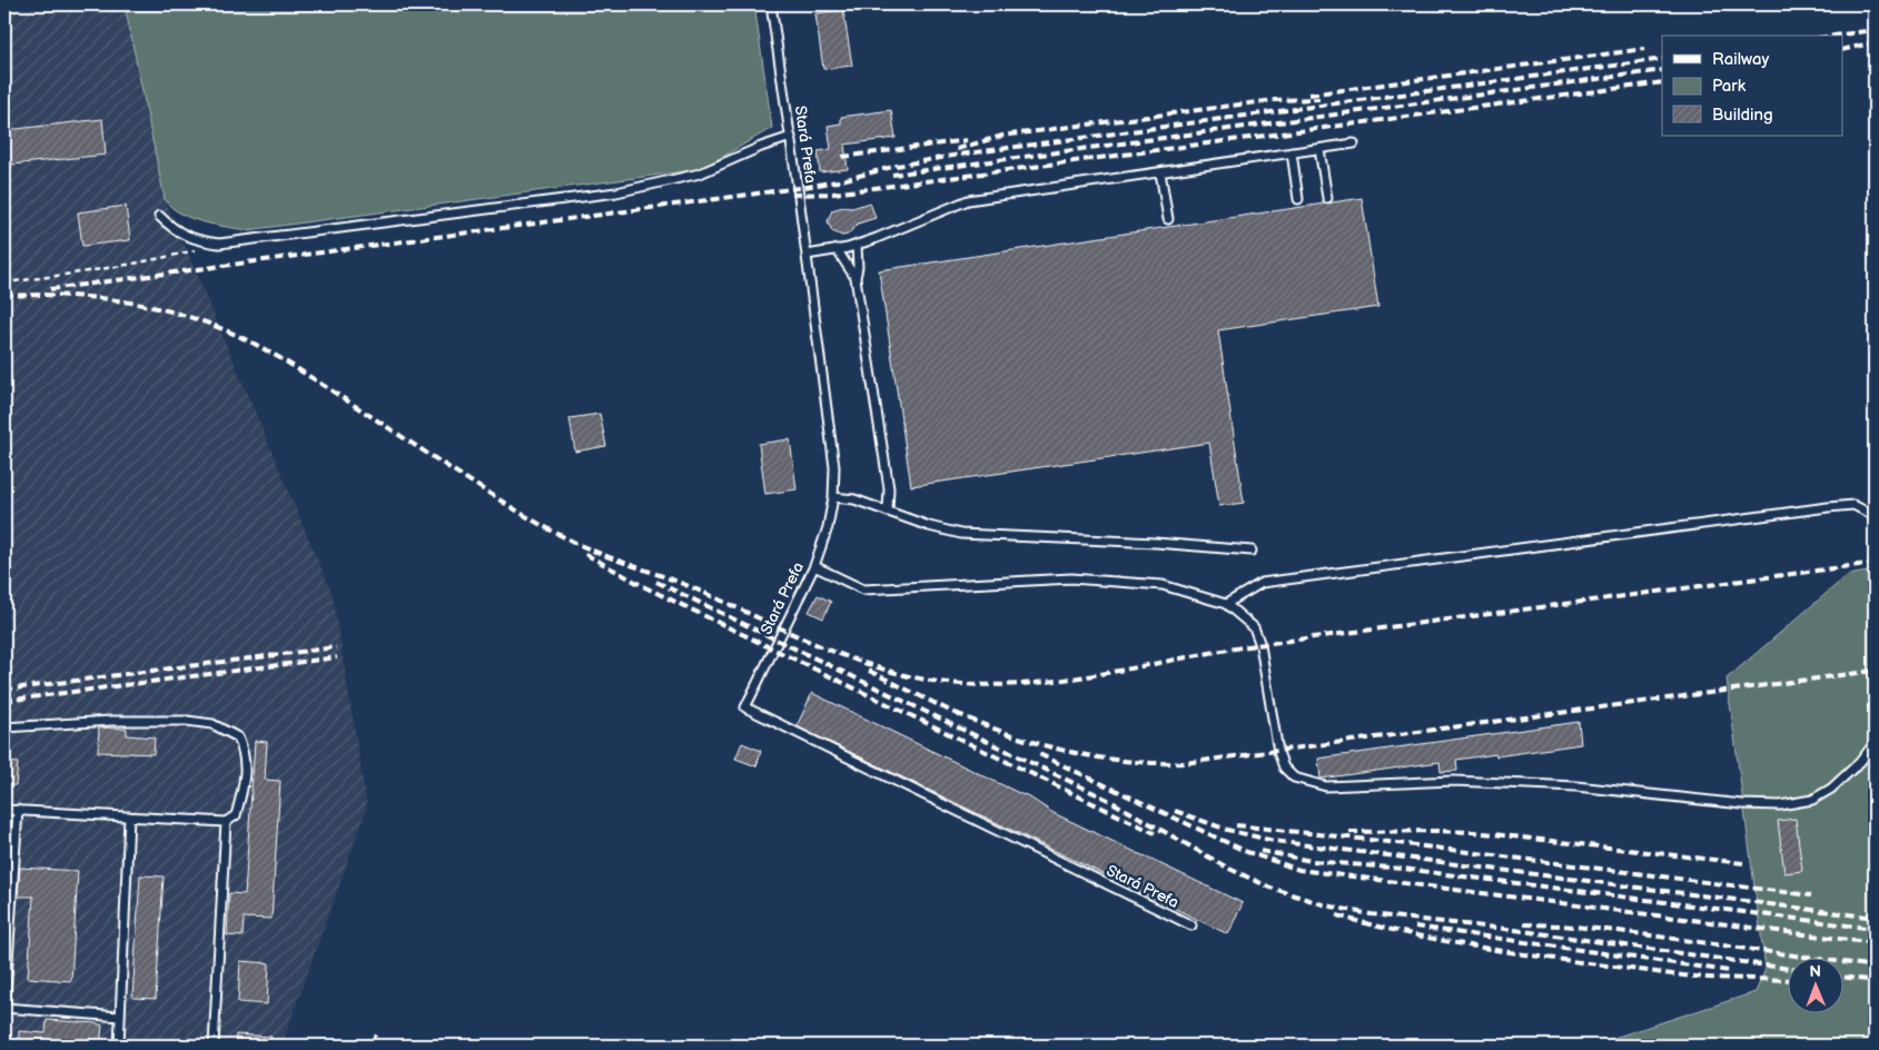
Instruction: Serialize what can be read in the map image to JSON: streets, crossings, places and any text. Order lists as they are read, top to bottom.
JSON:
{
  "streets": {
    "lane": ["Stará Prefa"]
  },
  "legend": ["Railway", "Park", "Building"],
  "north": "top"
}
